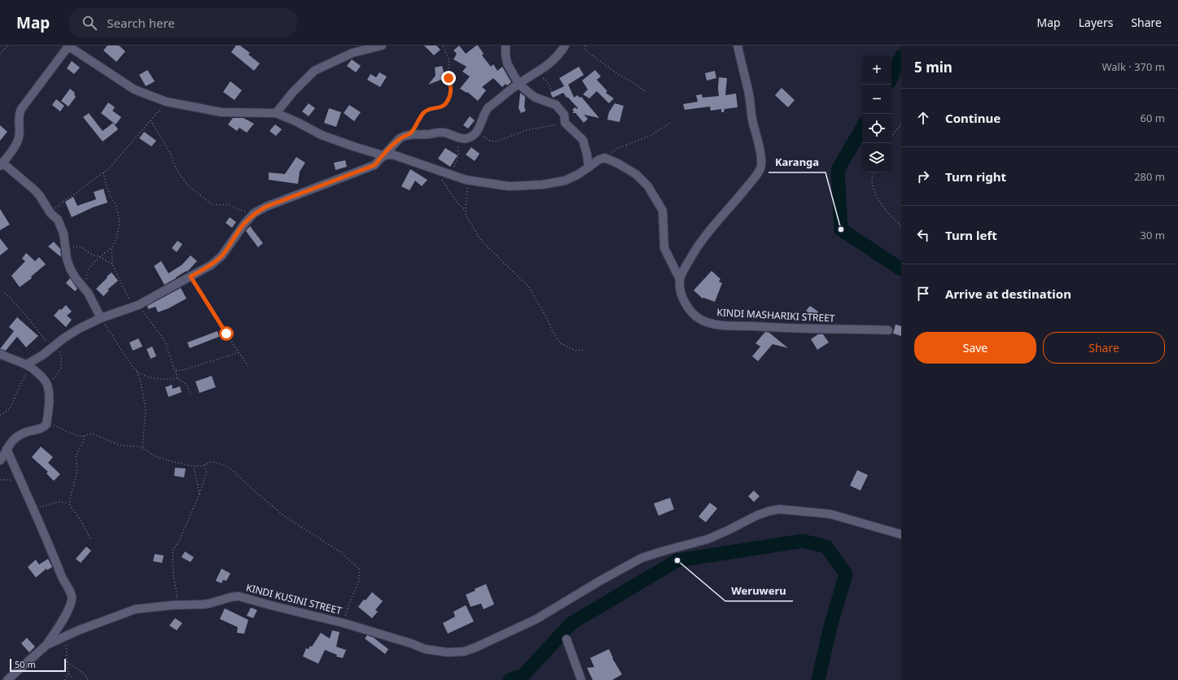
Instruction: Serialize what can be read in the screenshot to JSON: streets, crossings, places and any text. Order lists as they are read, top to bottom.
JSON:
{
  "streets": {
    "street": ["KINDI MASHARIKI STREET", "KINDI KUSINI STREET"]
  },
  "places": ["Karanga", "Weruweru"],
  "scale_bar": "50 m",
  "page": {
    "header": "Map",
    "search": "Search here",
    "nav": ["Map", "Layers", "Share"],
    "heading": ["5 min", "Walk · 370 m"],
    "map_buttons": ["+", "−"],
    "list": [
      ["Continue", "60 m"],
      ["Turn right", "280 m"],
      ["Turn left", "30 m"],
      "Arrive at destination"
    ],
    "buttons": ["Save", "Share"],
    "scale": "50 m"
  }
}
